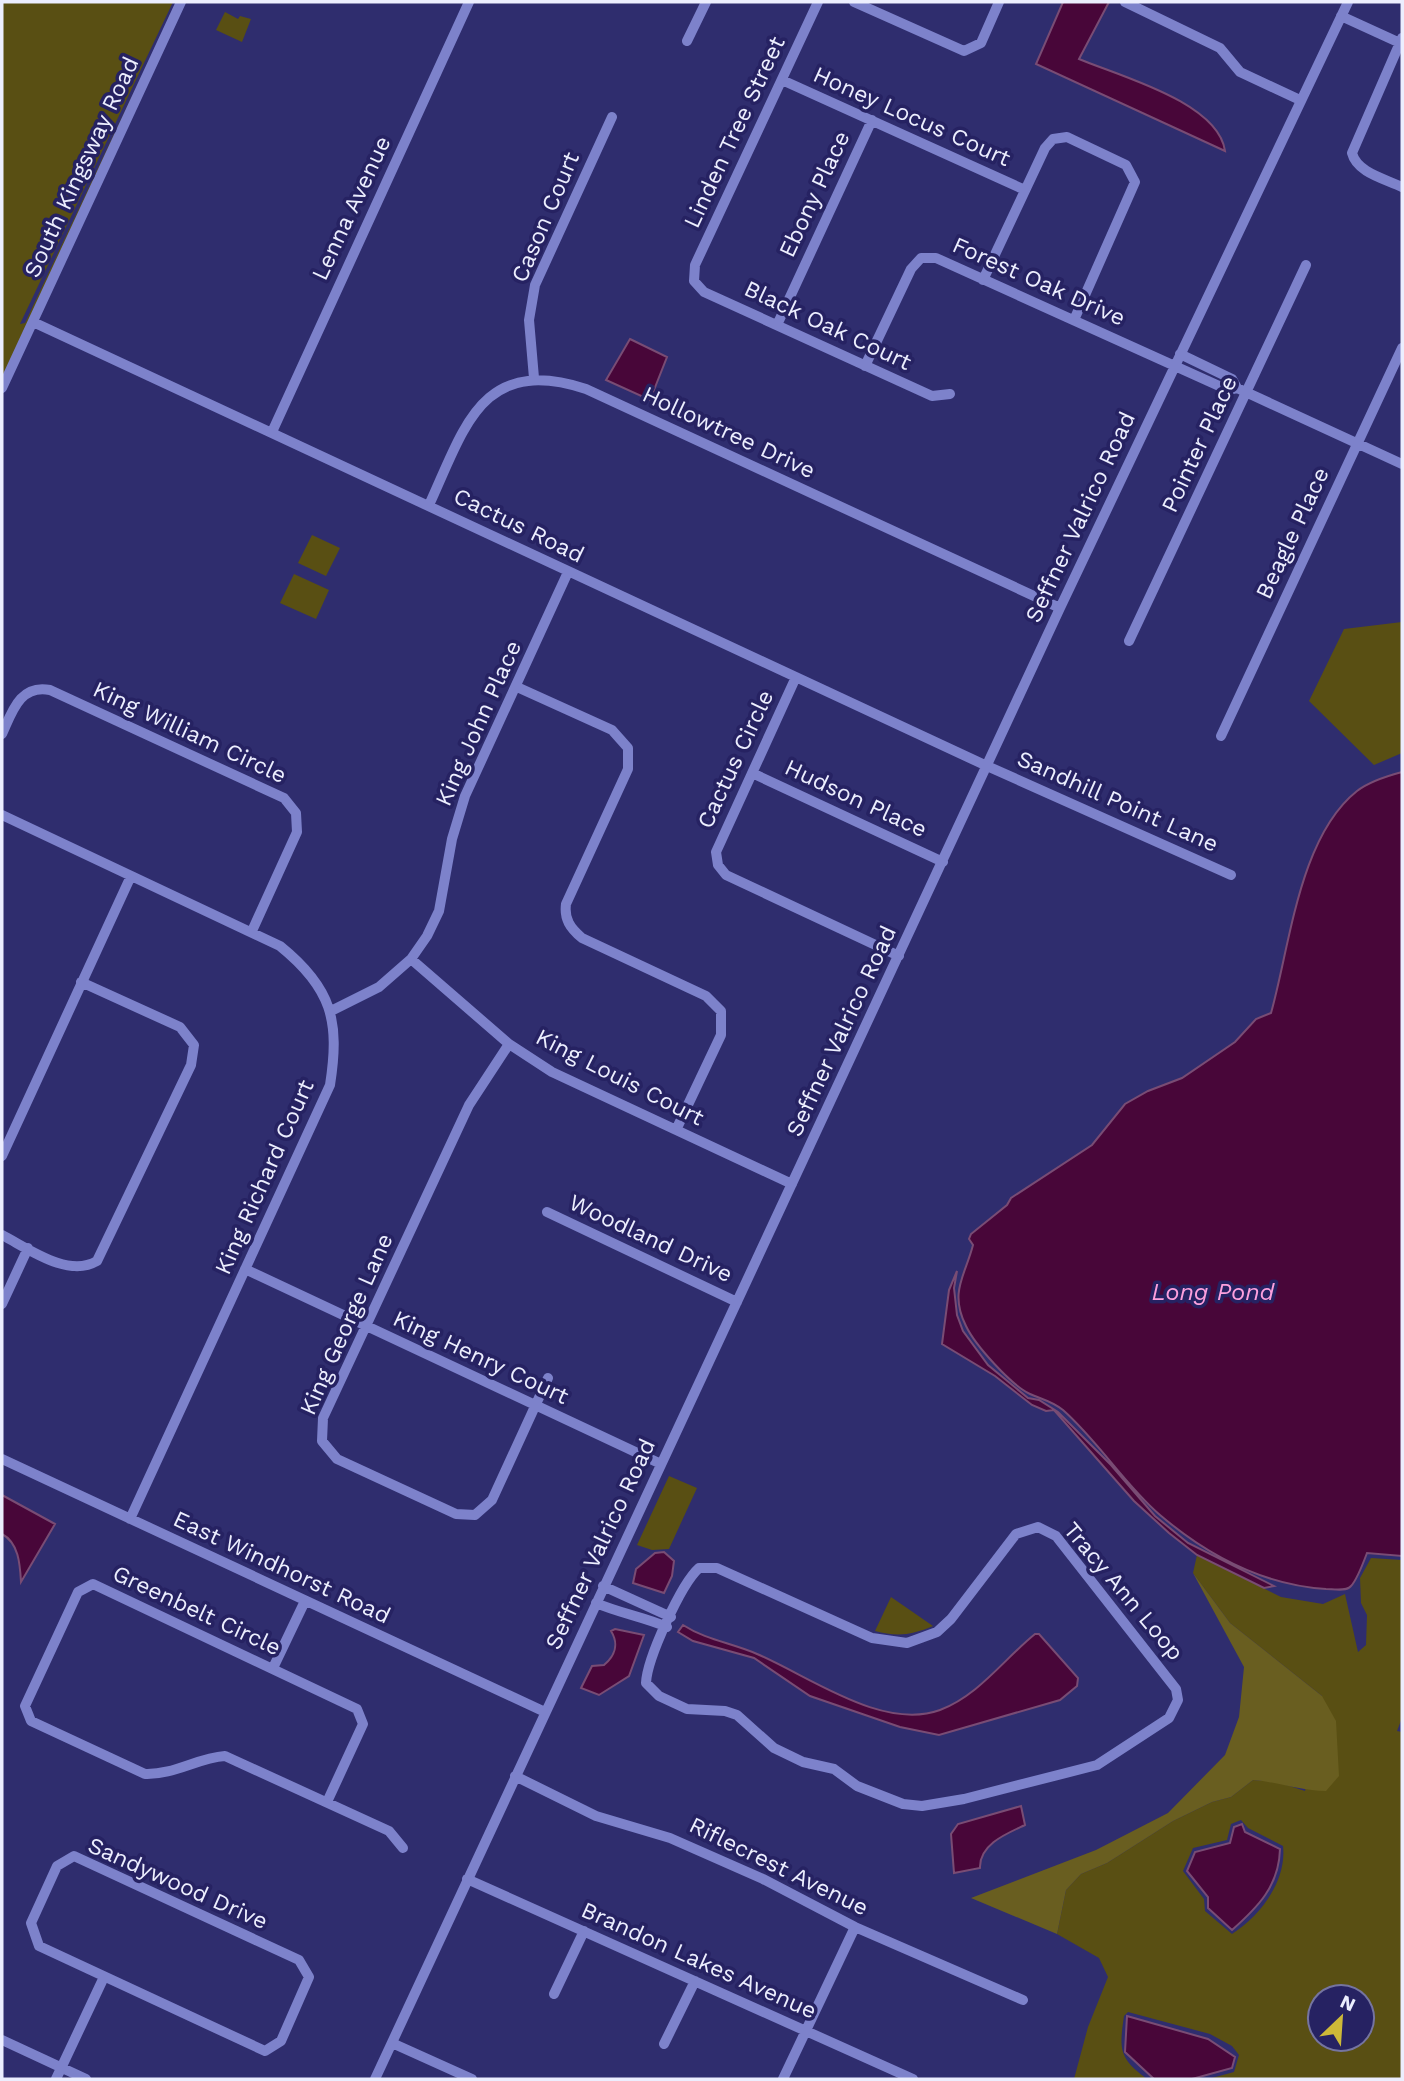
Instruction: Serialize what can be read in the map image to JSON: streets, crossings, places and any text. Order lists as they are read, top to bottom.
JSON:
{
  "streets": {
    "street": [
      "Honey Locus Court",
      "Linden Tree Street",
      "South Kingsway Road",
      "Ebony Place",
      "Lenna Avenue",
      "Cason Court",
      "Forest Oak Drive",
      "Black Oak Court",
      "Hollowtree Drive",
      "Pointer Place",
      "Seffner Valrico Road",
      "Cactus Road",
      "Beagle Place",
      "King John Place",
      "King William Circle",
      "Cactus Circle",
      "Hudson Place",
      "Sandhill Point Lane",
      "King Louis Court",
      "King Richard Court",
      "Woodland Drive",
      "King George Lane",
      "King Henry Court",
      "East Windhorst Road",
      "Tracy Ann Loop",
      "Greenbelt Circle",
      "Riflecrest Avenue",
      "Sandywood Drive",
      "Brandon Lakes Avenue"
    ]
  },
  "crossings": [
    ["Honey Locus Court", "Linden Tree Street"],
    ["Honey Locus Court", "Ebony Place"],
    ["Linden Tree Street", "Black Oak Court"],
    ["South Kingsway Road", "Cactus Road"],
    ["Ebony Place", "Black Oak Court"],
    ["Lenna Avenue", "Cactus Road"],
    ["Cason Court", "Hollowtree Drive"],
    ["Forest Oak Drive", "Black Oak Court"],
    ["Forest Oak Drive", "Pointer Place"],
    ["Forest Oak Drive", "Seffner Valrico Road"],
    ["Hollowtree Drive", "Seffner Valrico Road"],
    ["Hollowtree Drive", "Cactus Road"],
    ["Seffner Valrico Road", "Cactus Road"],
    ["Seffner Valrico Road", "Cactus Circle"],
    ["Seffner Valrico Road", "Hudson Place"],
    ["Seffner Valrico Road", "Sandhill Point Lane"],
    ["Seffner Valrico Road", "King Louis Court"],
    ["Seffner Valrico Road", "Woodland Drive"],
    ["Seffner Valrico Road", "King Henry Court"],
    ["Seffner Valrico Road", "East Windhorst Road"],
    ["Seffner Valrico Road", "Riflecrest Avenue"],
    ["Seffner Valrico Road", "Brandon Lakes Avenue"],
    ["Cactus Road", "King John Place"],
    ["Cactus Road", "Cactus Circle"],
    ["Cactus Road", "Sandhill Point Lane"],
    ["King John Place", "King Louis Court"],
    ["King John Place", "King Richard Court"],
    ["King William Circle", "King Richard Court"],
    ["Cactus Circle", "Hudson Place"],
    ["King Louis Court", "King George Lane"],
    ["King Richard Court", "King Henry Court"],
    ["King Richard Court", "East Windhorst Road"],
    ["King George Lane", "King Henry Court"]
  ],
  "water": ["Long Pond"],
  "north": "top right"
}
